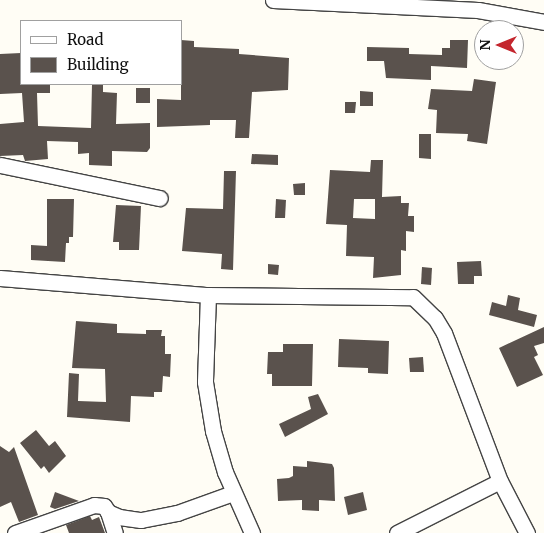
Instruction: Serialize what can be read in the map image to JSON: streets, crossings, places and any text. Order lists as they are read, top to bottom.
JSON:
{
  "legend": ["Road", "Building"],
  "north": "left"
}
